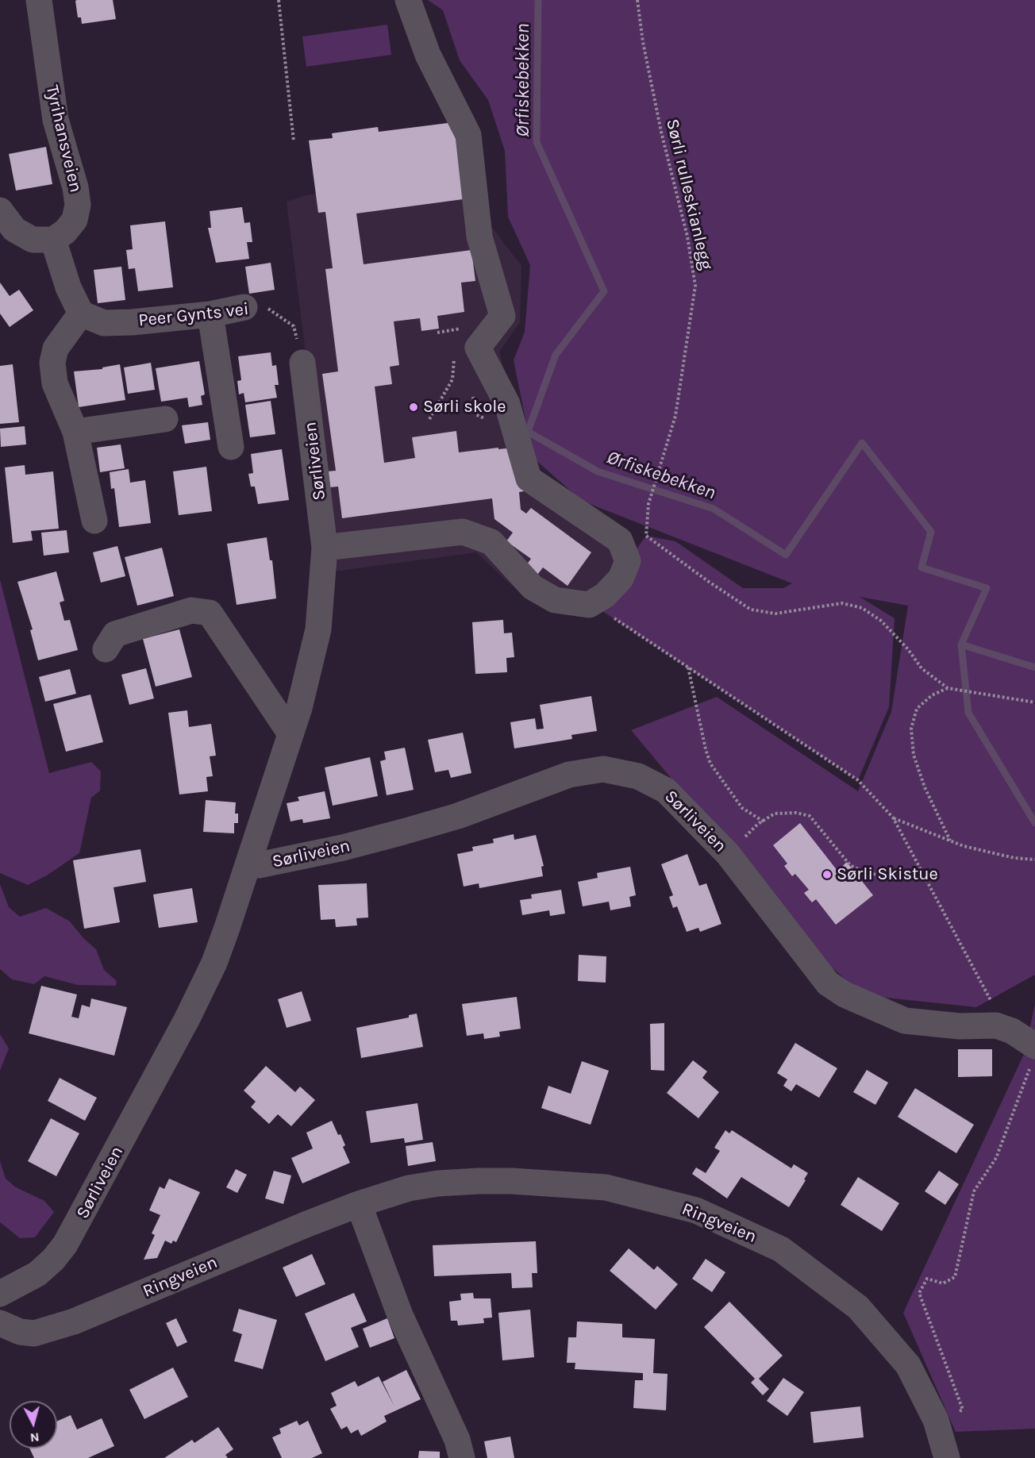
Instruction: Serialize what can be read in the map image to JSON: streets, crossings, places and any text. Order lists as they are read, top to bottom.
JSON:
{
  "streets": {
    "street": [
      "Tyrihansveien",
      "Peer Gynts vei",
      "Sørliveien",
      "Ringveien"
    ],
    "path": ["Sørli rulleskianlegg"]
  },
  "crossings": [
    ["Peer Gynts vei", "Sørliveien"]
  ],
  "water": ["Ørfiskebekken"],
  "places": ["Sørli skole", "Sørli Skistue"],
  "north": "bottom"
}
